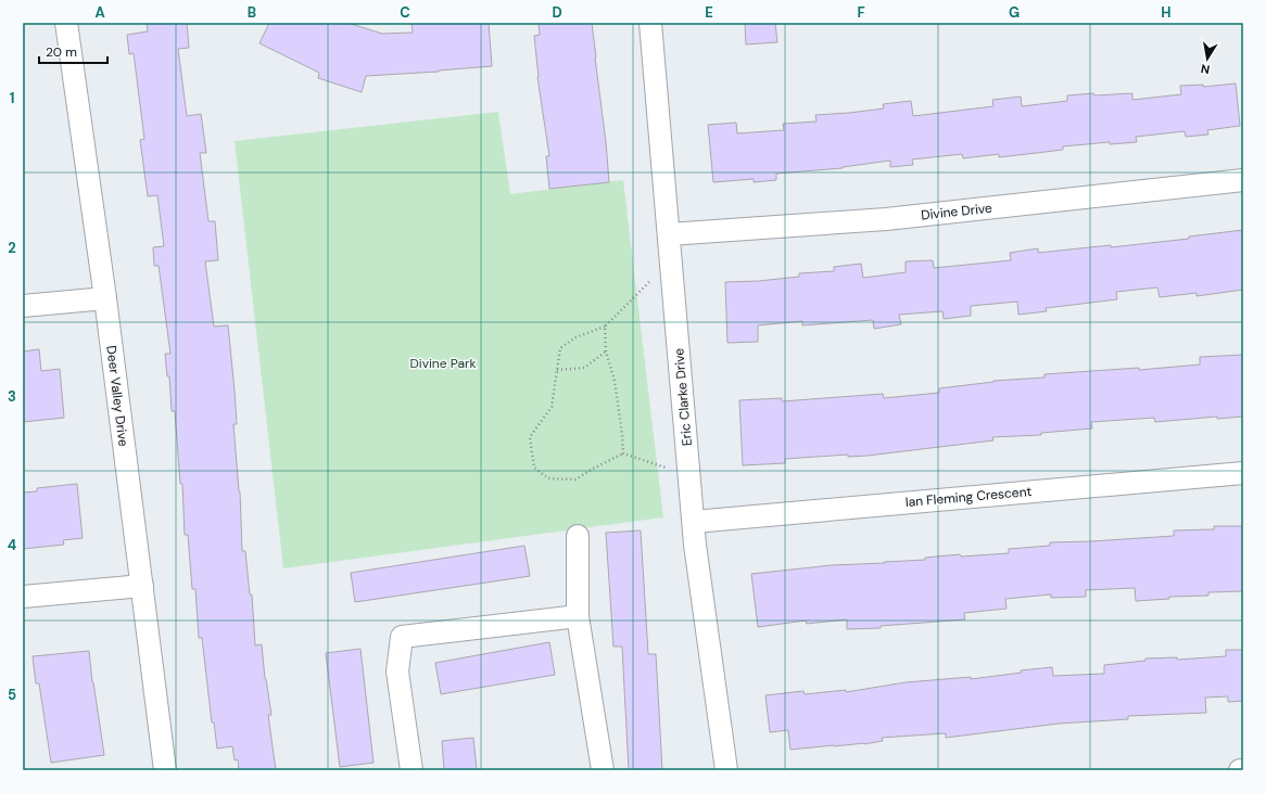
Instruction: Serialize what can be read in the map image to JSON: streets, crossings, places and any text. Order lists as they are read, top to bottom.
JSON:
{
  "streets": {
    "street": [
      "Divine Drive",
      "Deer Valley Drive",
      "Eric Clarke Drive",
      "Ian Fleming Crescent"
    ]
  },
  "crossings": [
    ["Divine Drive", "Eric Clarke Drive"],
    ["Eric Clarke Drive", "Ian Fleming Crescent"]
  ],
  "parks": ["Divine Park"],
  "scale_bar": "20 m",
  "north": "bottom",
  "grid": {
    "columns": [
      "A",
      "B",
      "C",
      "D",
      "E",
      "F",
      "G",
      "H"
    ],
    "rows": [
      "1",
      "2",
      "3",
      "4",
      "5"
    ]
  }
}
